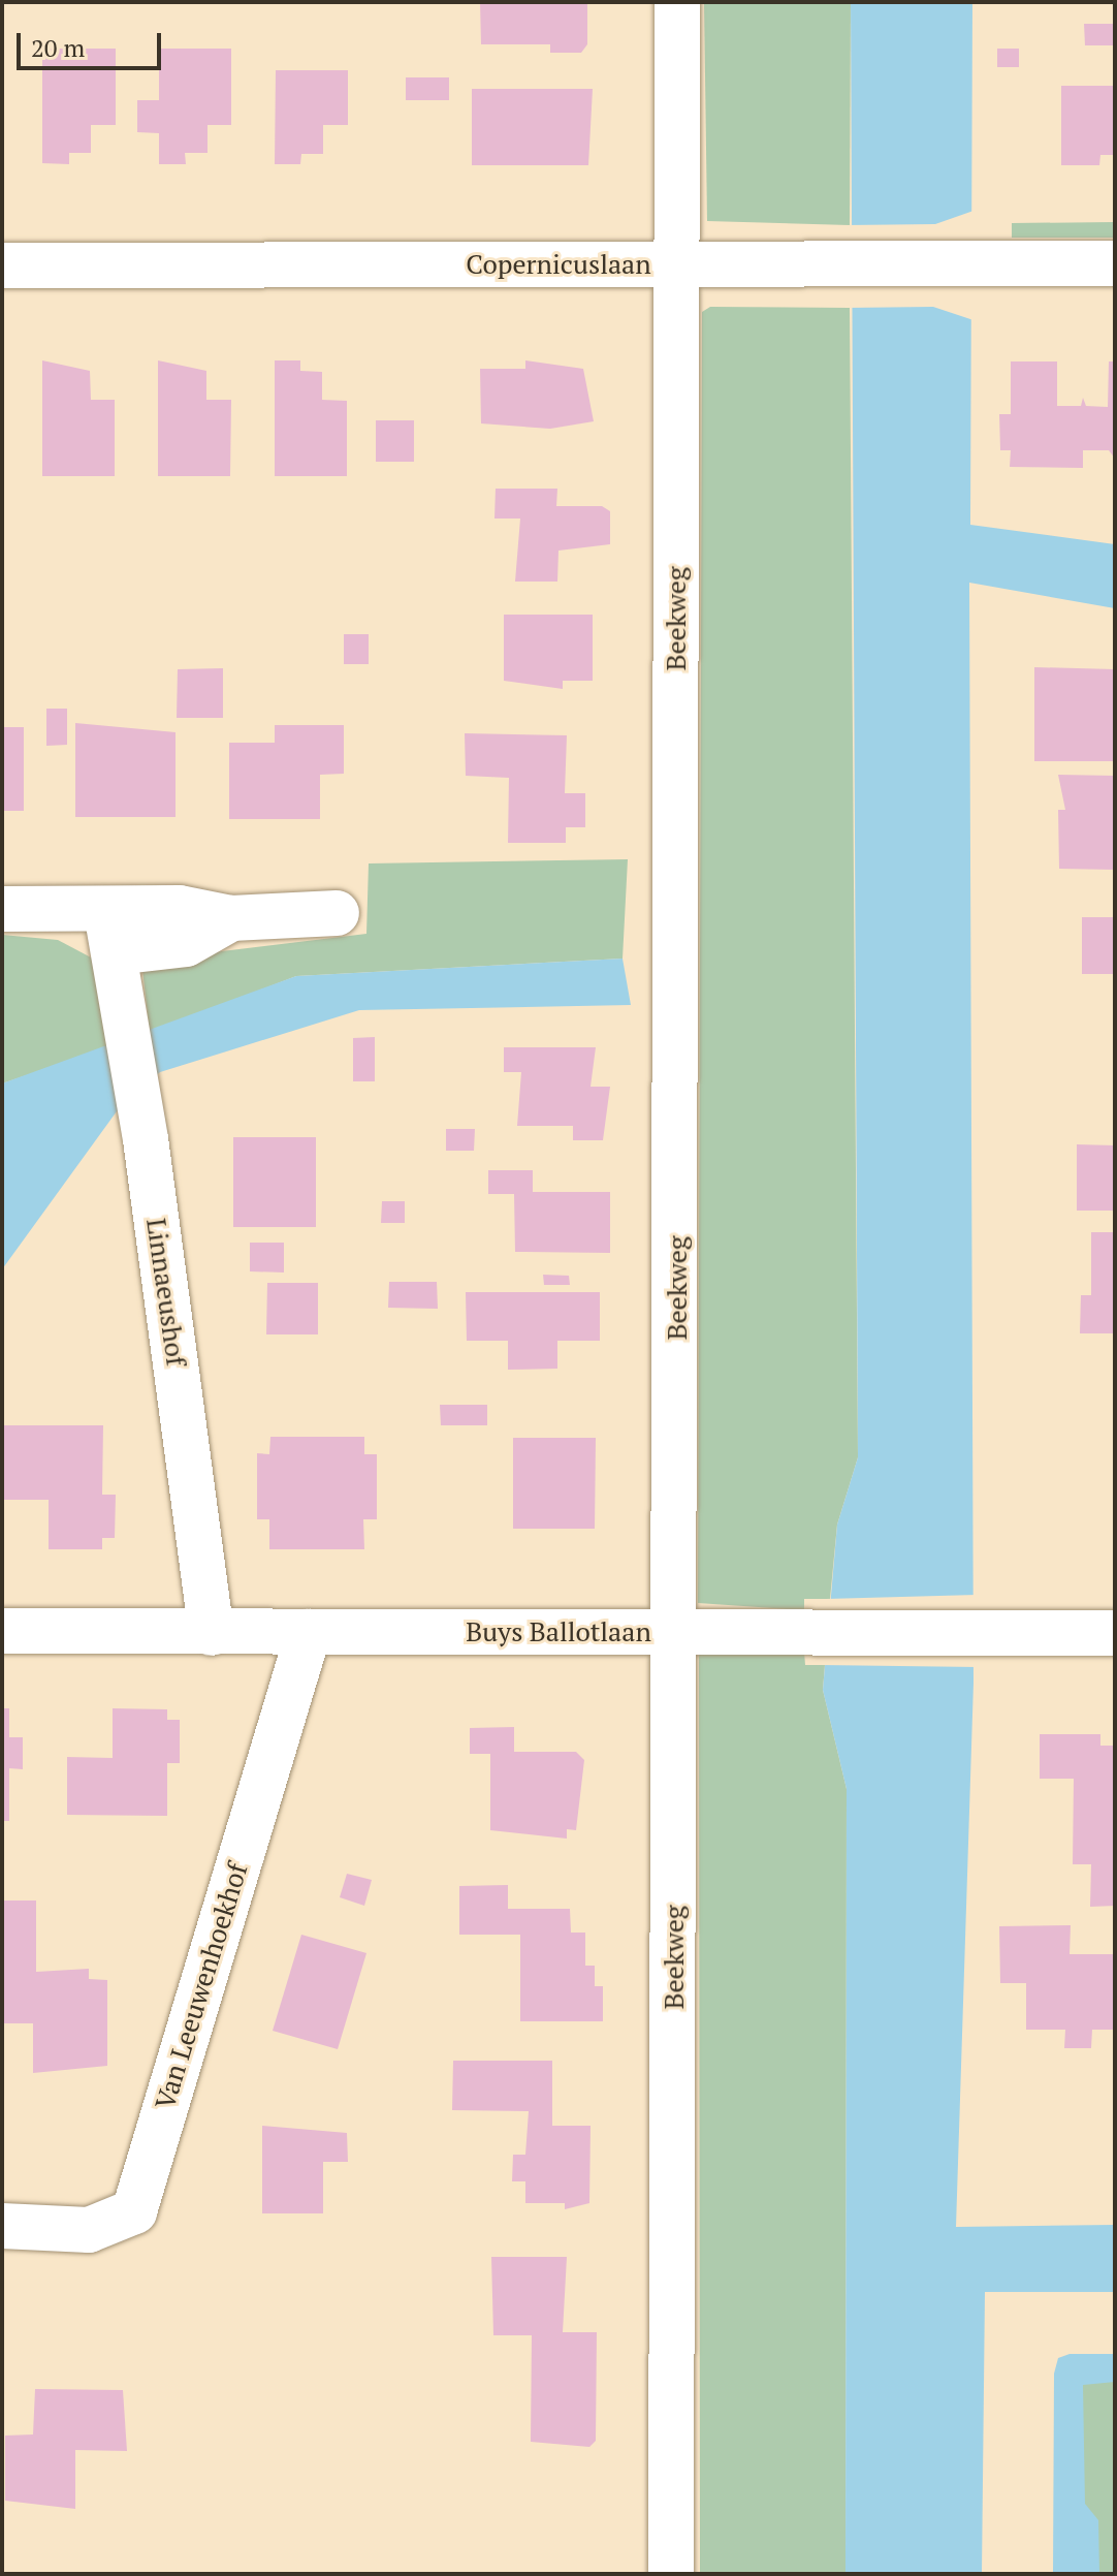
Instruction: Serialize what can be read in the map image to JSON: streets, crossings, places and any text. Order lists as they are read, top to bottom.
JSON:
{
  "streets": {
    "street": [
      "Copernicuslaan",
      "Beekweg",
      "Linnaeushof",
      "Buys Ballotlaan",
      "Van Leeuwenhoekhof"
    ]
  },
  "crossings": [
    ["Copernicuslaan", "Beekweg"],
    ["Beekweg", "Buys Ballotlaan"],
    ["Linnaeushof", "Buys Ballotlaan"],
    ["Buys Ballotlaan", "Van Leeuwenhoekhof"]
  ],
  "scale_bar": "20 m"
}
